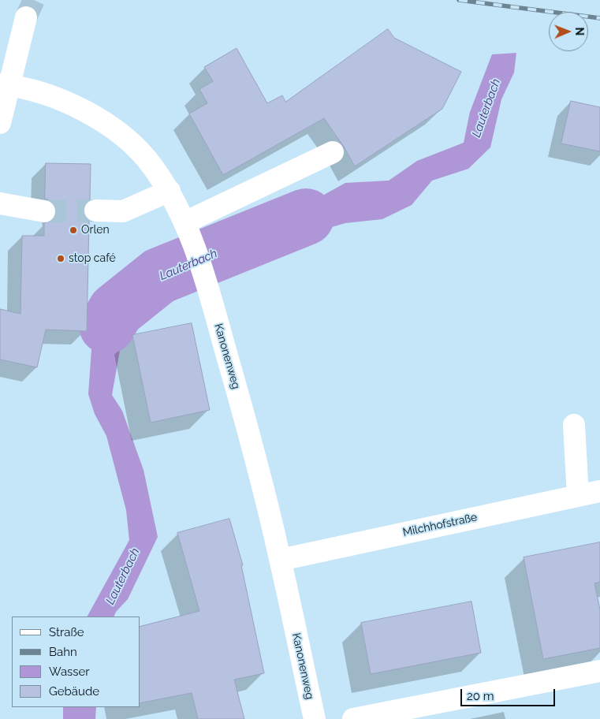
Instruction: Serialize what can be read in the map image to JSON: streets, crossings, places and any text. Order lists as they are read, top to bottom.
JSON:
{
  "streets": {
    "street": ["Kanonenweg", "Milchhofstraße"]
  },
  "crossings": [
    ["Kanonenweg", "Milchhofstraße"]
  ],
  "water": ["Lauterbach"],
  "places": ["Orlen", "stop café"],
  "legend": [
    "Straße",
    "Bahn",
    "Wasser",
    "Gebäude"
  ],
  "scale_bar": "20 m",
  "north": "right"
}
